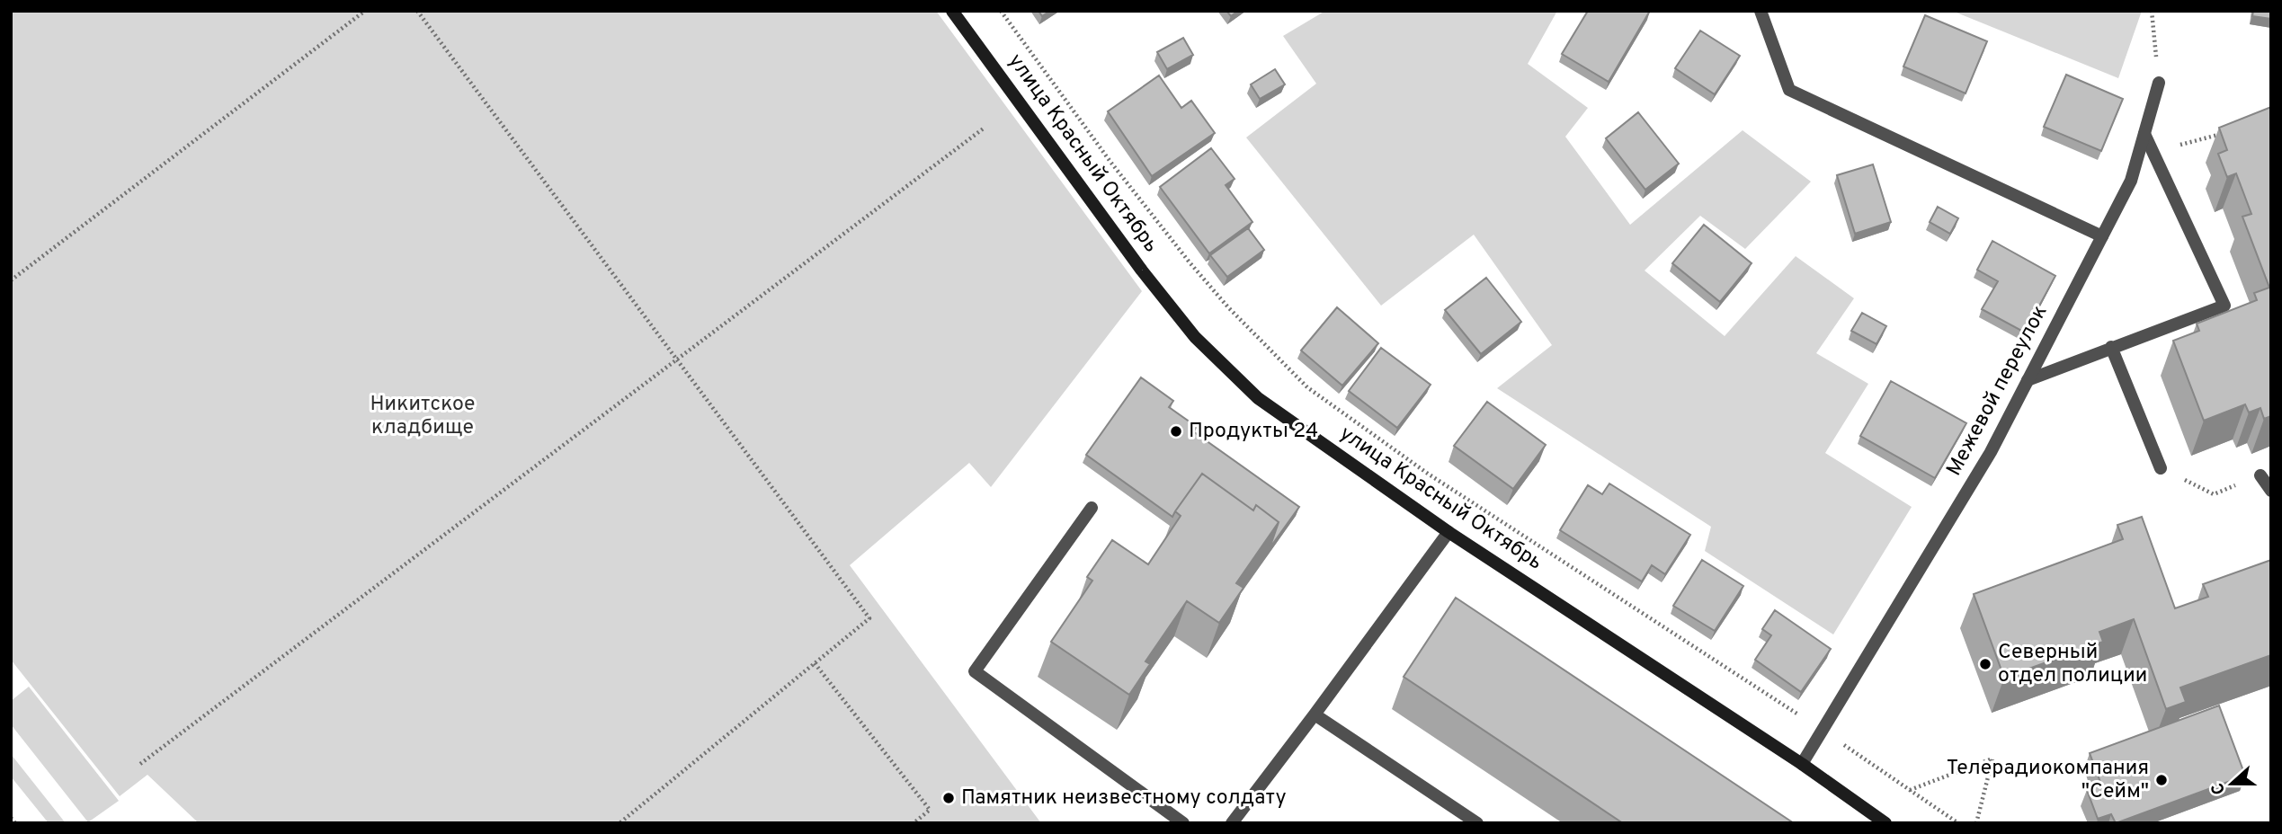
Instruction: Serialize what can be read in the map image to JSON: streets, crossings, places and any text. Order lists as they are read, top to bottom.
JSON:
{
  "streets": {
    "main road": ["улица Красный Октябрь"],
    "street": ["Межевой переулок"]
  },
  "crossings": [
    ["улица Красный Октябрь", "Межевой переулок"]
  ],
  "parks": ["Никитское кладбище"],
  "places": [
    "Продукты 24",
    "Северный отдел полиции",
    "Телерадиокомпания \"Сейм\"",
    "Памятник неизвестному солдату"
  ],
  "north": "left"
}
